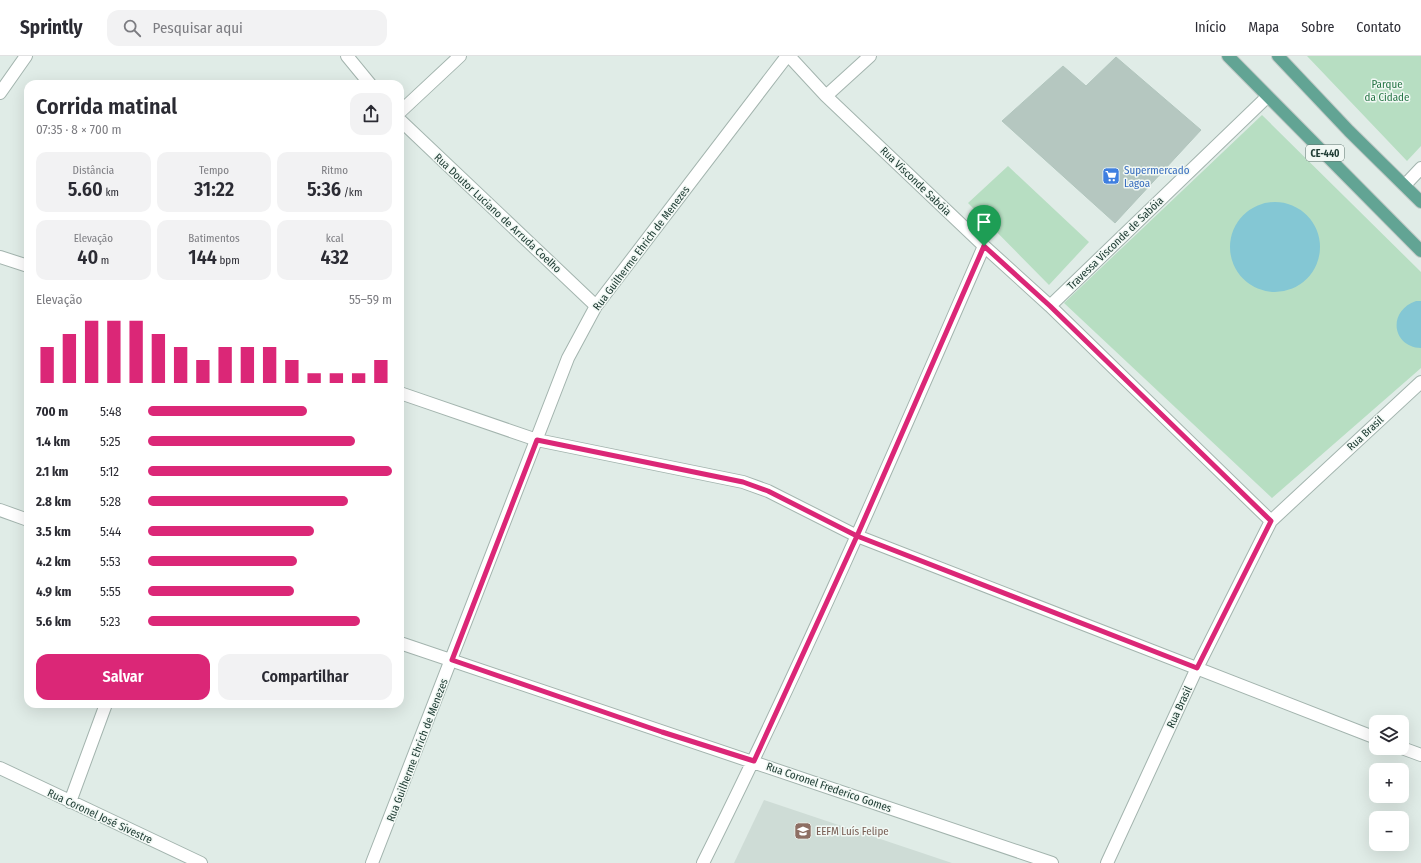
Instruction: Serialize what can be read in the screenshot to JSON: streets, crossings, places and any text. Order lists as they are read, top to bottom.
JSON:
{
  "streets": {
    "main road": ["CE-440"],
    "street": [
      "Rua Visconde Sabóia",
      "Rua Doutor Luciano de Arruda Coelho",
      "Travessa Visconde de Sabóia",
      "Rua Guilherme Ehrich de Menezes",
      "Rua Brasil",
      "Rua Coronel Frederico Gomes",
      "Rua Coronel José Sivestre"
    ]
  },
  "crossings": [
    ["CE-440", "Travessa Visconde de Sabóia"],
    ["Rua Visconde Sabóia", "Travessa Visconde de Sabóia"],
    ["Rua Visconde Sabóia", "Rua Guilherme Ehrich de Menezes"],
    ["Rua Visconde Sabóia", "Rua Brasil"],
    ["Rua Doutor Luciano de Arruda Coelho", "Rua Guilherme Ehrich de Menezes"],
    ["Rua Guilherme Ehrich de Menezes", "Rua Coronel Frederico Gomes"]
  ],
  "parks": ["Parque da Cidade"],
  "places": {
    "supermarket": ["Supermercado Lagoa"],
    "school or university": ["EEFM Luís Felipe"]
  },
  "page": {
    "header": "Sprintly",
    "search": "Pesquisar aqui",
    "nav": [
      "Início",
      "Mapa",
      "Sobre",
      "Contato"
    ],
    "heading": ["Corrida matinal", "07:35 · 8 × 700 m"],
    "stats": [
      ["Distância", "5.60 km"],
      ["Tempo", "31:22"],
      ["Ritmo", "5:36 /km"],
      ["Elevação", "40 m"],
      ["Batimentos", "144 bpm"],
      ["kcal", "432"]
    ],
    "chart": ["Elevação", "55–59 m"],
    "list": [
      {
        "name": "700 m",
        "note": "5:48"
      },
      {
        "name": "1.4 km",
        "note": "5:25"
      },
      {
        "name": "2.1 km",
        "note": "5:12"
      },
      {
        "name": "2.8 km",
        "note": "5:28"
      },
      {
        "name": "3.5 km",
        "note": "5:44"
      },
      {
        "name": "4.2 km",
        "note": "5:53"
      },
      {
        "name": "4.9 km",
        "note": "5:55"
      },
      {
        "name": "5.6 km",
        "note": "5:23"
      }
    ],
    "buttons": ["Salvar", "Compartilhar"],
    "map_buttons": ["+", "−"]
  }
}
